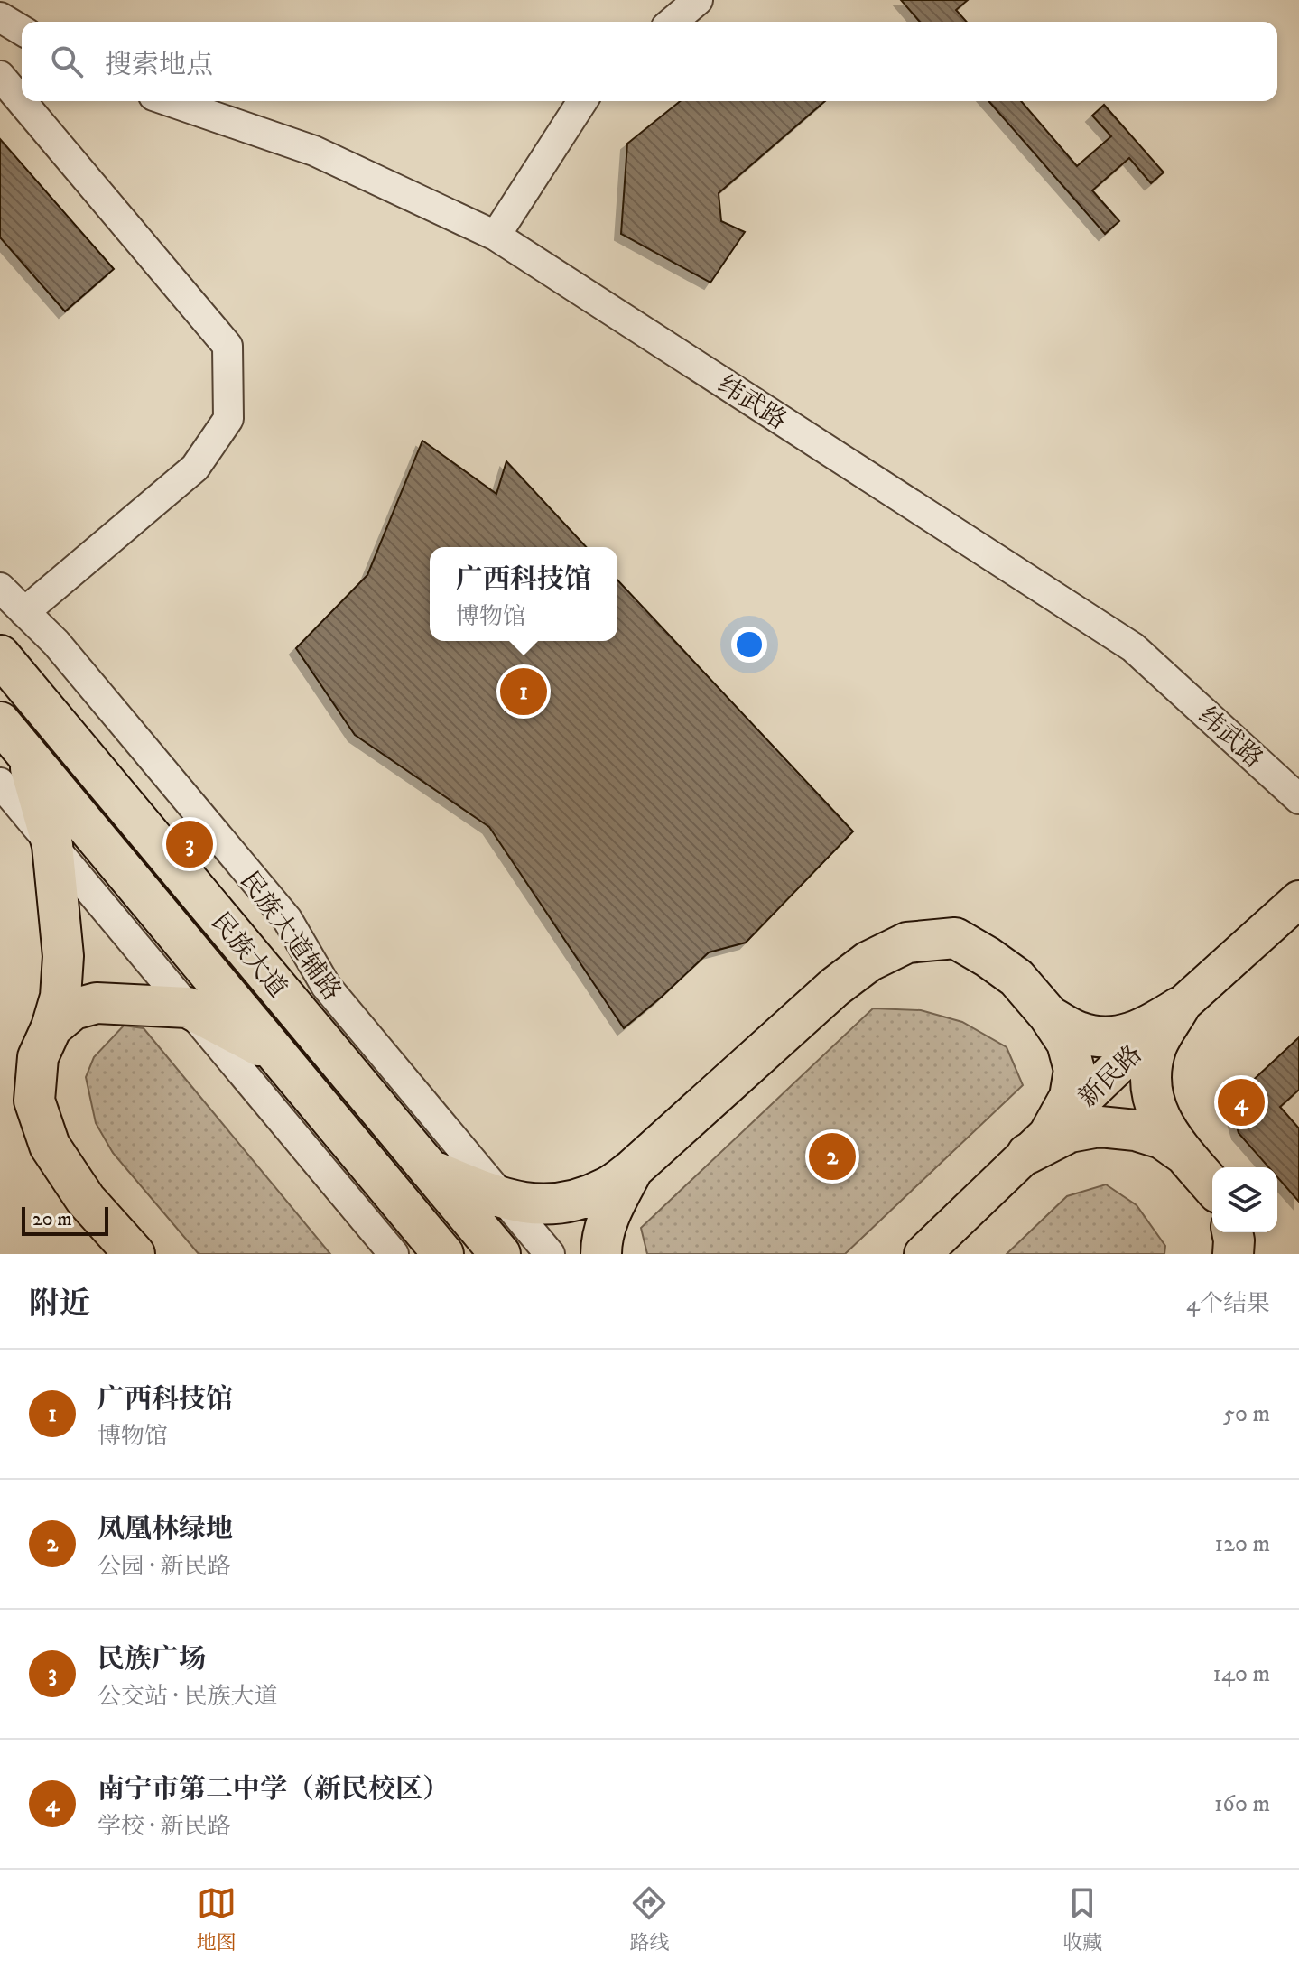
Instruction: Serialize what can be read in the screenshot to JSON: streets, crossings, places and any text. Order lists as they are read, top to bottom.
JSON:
{
  "streets": {
    "highway": ["民族大道"],
    "main road": ["新民路"],
    "street": ["纬武路", "民族大道辅路"]
  },
  "scale_bar": "20 m",
  "page": {
    "search": "搜索地点",
    "popup": ["广西科技馆", "博物馆"],
    "pins": [
      "1",
      "3",
      "4",
      "2"
    ],
    "scale": "20 m",
    "heading": ["附近", "4个结果"],
    "list": [
      {
        "mark": "1",
        "name": "广西科技馆",
        "note": "博物馆",
        "value": "50 m"
      },
      {
        "mark": "2",
        "name": "凤凰林绿地",
        "note": "公园 · 新民路",
        "value": "120 m"
      },
      {
        "mark": "3",
        "name": "民族广场",
        "note": "公交站 · 民族大道",
        "value": "140 m"
      },
      {
        "mark": "4",
        "name": "南宁市第二中学（新民校区）",
        "note": "学校 · 新民路",
        "value": "160 m"
      }
    ],
    "nav": ["地图", "路线", "收藏"]
  }
}
